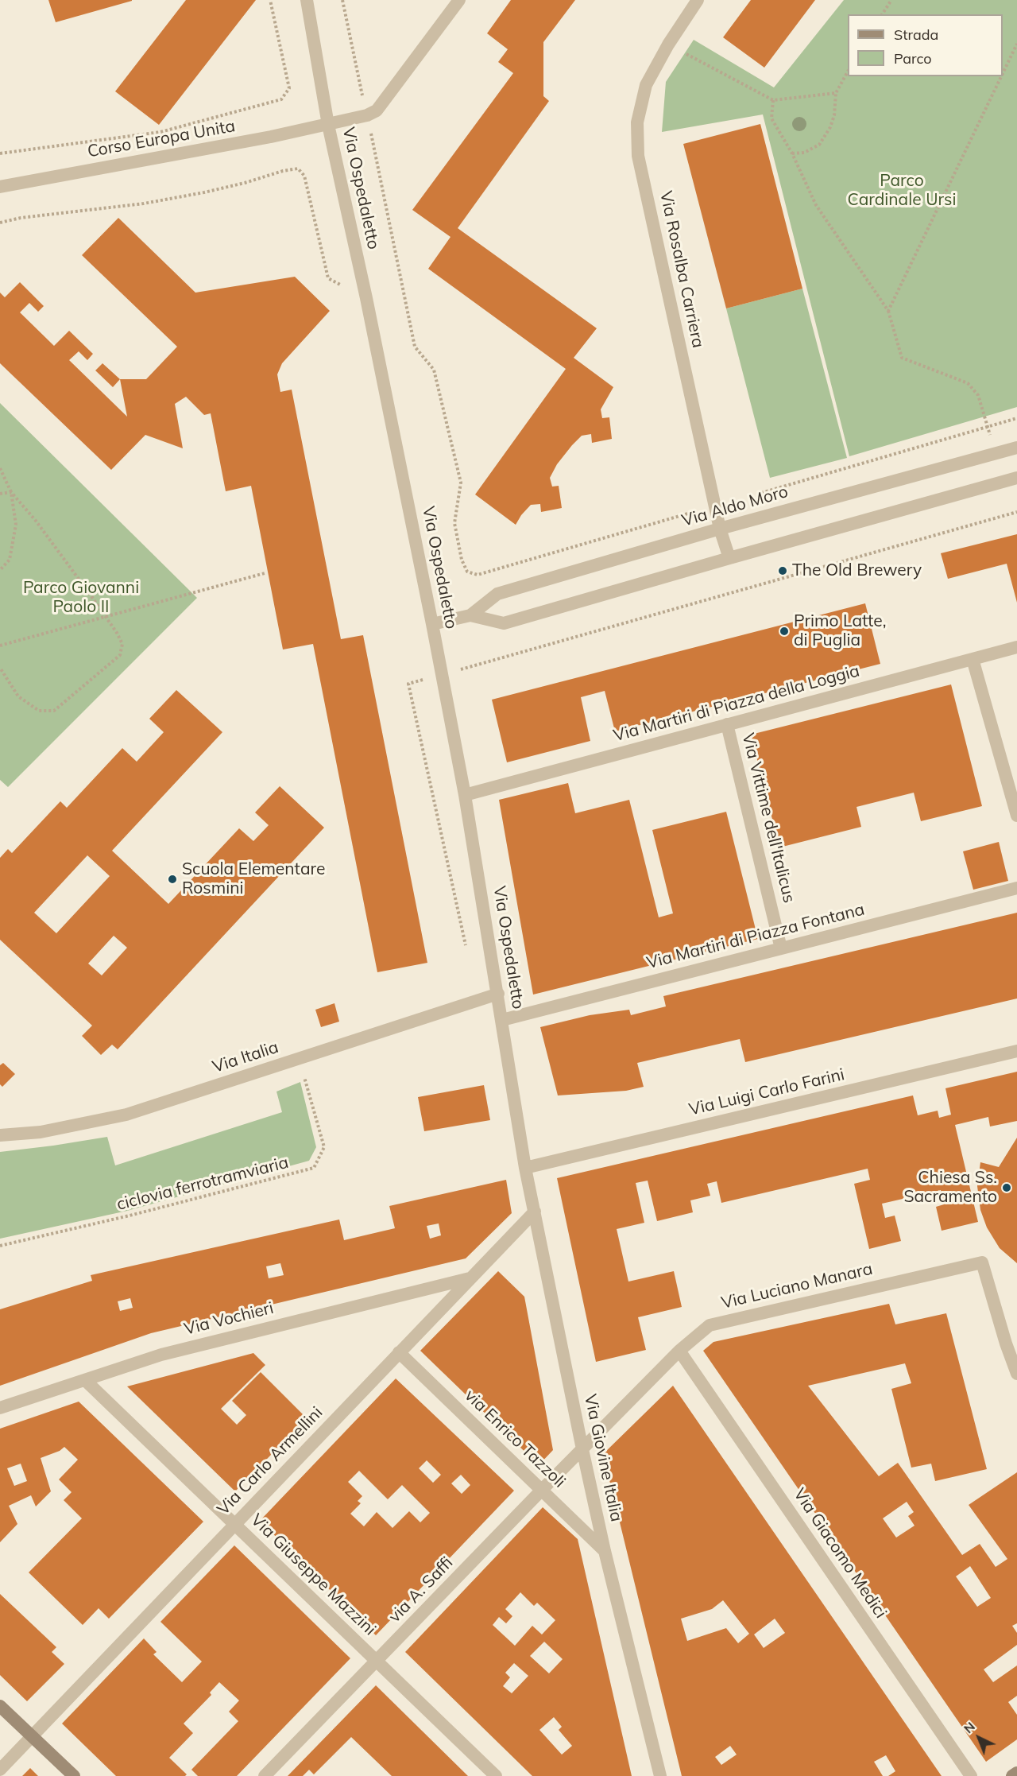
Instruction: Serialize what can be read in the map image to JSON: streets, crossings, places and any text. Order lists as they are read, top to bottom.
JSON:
{
  "streets": {
    "street": [
      "Corso Europa Unita",
      "Via Ospedaletto",
      "Via Rosalba Carriera",
      "Via Aldo Moro",
      "Via Martiri di Piazza della Loggia",
      "Via Vittime dell'Italicus",
      "Via Martiri di Piazza Fontana",
      "Via Italia",
      "Via Luigi Carlo Farini",
      "Via Luciano Manara",
      "Via Vochieri",
      "via Enrico Tazzoli",
      "Via Giovine Italia",
      "Via Carlo Armellini",
      "Via Giacomo Medici",
      "Via Giuseppe Mazzini",
      "via A. Saffi"
    ],
    "path": ["ciclovia ferrotramviaria"]
  },
  "crossings": [
    ["Corso Europa Unita", "Via Ospedaletto"],
    ["Via Ospedaletto", "Via Aldo Moro"],
    ["Via Ospedaletto", "Via Martiri di Piazza della Loggia"],
    ["Via Ospedaletto", "Via Martiri di Piazza Fontana"],
    ["Via Ospedaletto", "Via Italia"],
    ["Via Ospedaletto", "Via Giovine Italia"],
    ["Via Rosalba Carriera", "Via Aldo Moro"],
    ["Via Martiri di Piazza della Loggia", "Via Vittime dell'Italicus"],
    ["Via Vittime dell'Italicus", "Via Martiri di Piazza Fontana"],
    ["Via Luigi Carlo Farini", "Via Giovine Italia"],
    ["Via Luciano Manara", "Via Giovine Italia"],
    ["Via Luciano Manara", "Via Giacomo Medici"],
    ["Via Luciano Manara", "via A. Saffi"],
    ["Via Vochieri", "Via Carlo Armellini"],
    ["Via Vochieri", "Via Giuseppe Mazzini"],
    ["via Enrico Tazzoli", "Via Giovine Italia"],
    ["via Enrico Tazzoli", "Via Carlo Armellini"],
    ["via Enrico Tazzoli", "via A. Saffi"],
    ["Via Giovine Italia", "Via Carlo Armellini"],
    ["Via Giovine Italia", "via A. Saffi"],
    ["Via Carlo Armellini", "Via Giuseppe Mazzini"],
    ["Via Giuseppe Mazzini", "via A. Saffi"]
  ],
  "parks": ["Parco Cardinale Ursi", "Parco Giovanni Paolo II"],
  "places": [
    "The Old Brewery",
    "Primo Latte, di Puglia",
    "Scuola Elementare Rosmini",
    "Chiesa Ss. Sacramento"
  ],
  "legend": ["Strada", "Parco"],
  "north": "top left"
}
